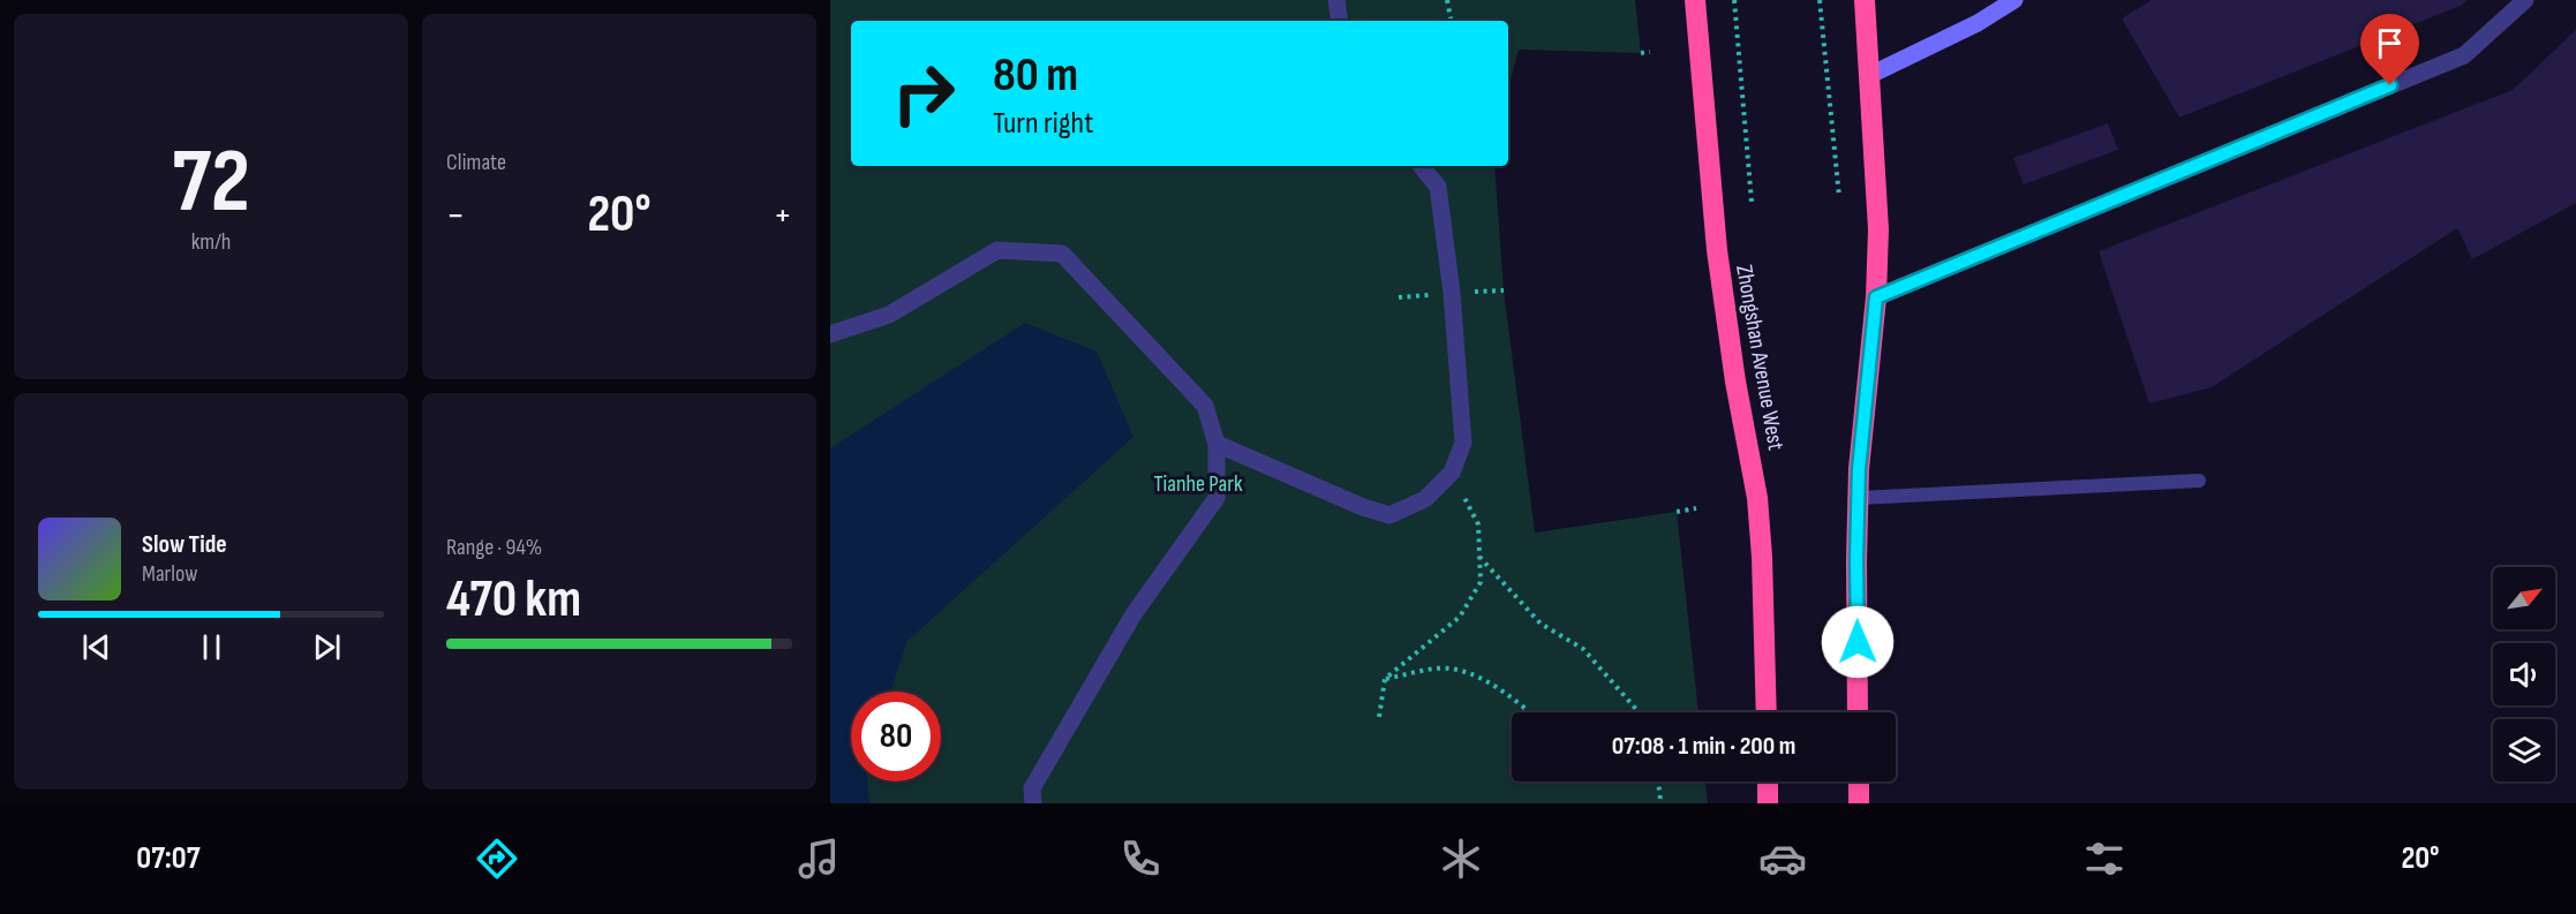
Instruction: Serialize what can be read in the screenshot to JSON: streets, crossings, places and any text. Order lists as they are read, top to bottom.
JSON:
{
  "streets": {
    "highway": ["Zhongshan Avenue West"]
  },
  "parks": ["Tianhe Park"],
  "north": "top right",
  "page": {
    "tile": [
      ["72", "km/h"],
      "Climate",
      ["Range · 94%", "470 km"]
    ],
    "turn": ["80 m", "Turn right"],
    "heat": ["−", "20°", "+"],
    "song": ["Slow Tide", "Marlow"],
    "limit": "80",
    "trip": "07:08 · 1 min · 200 m",
    "tabs": ["07:07", "20°"]
  }
}
